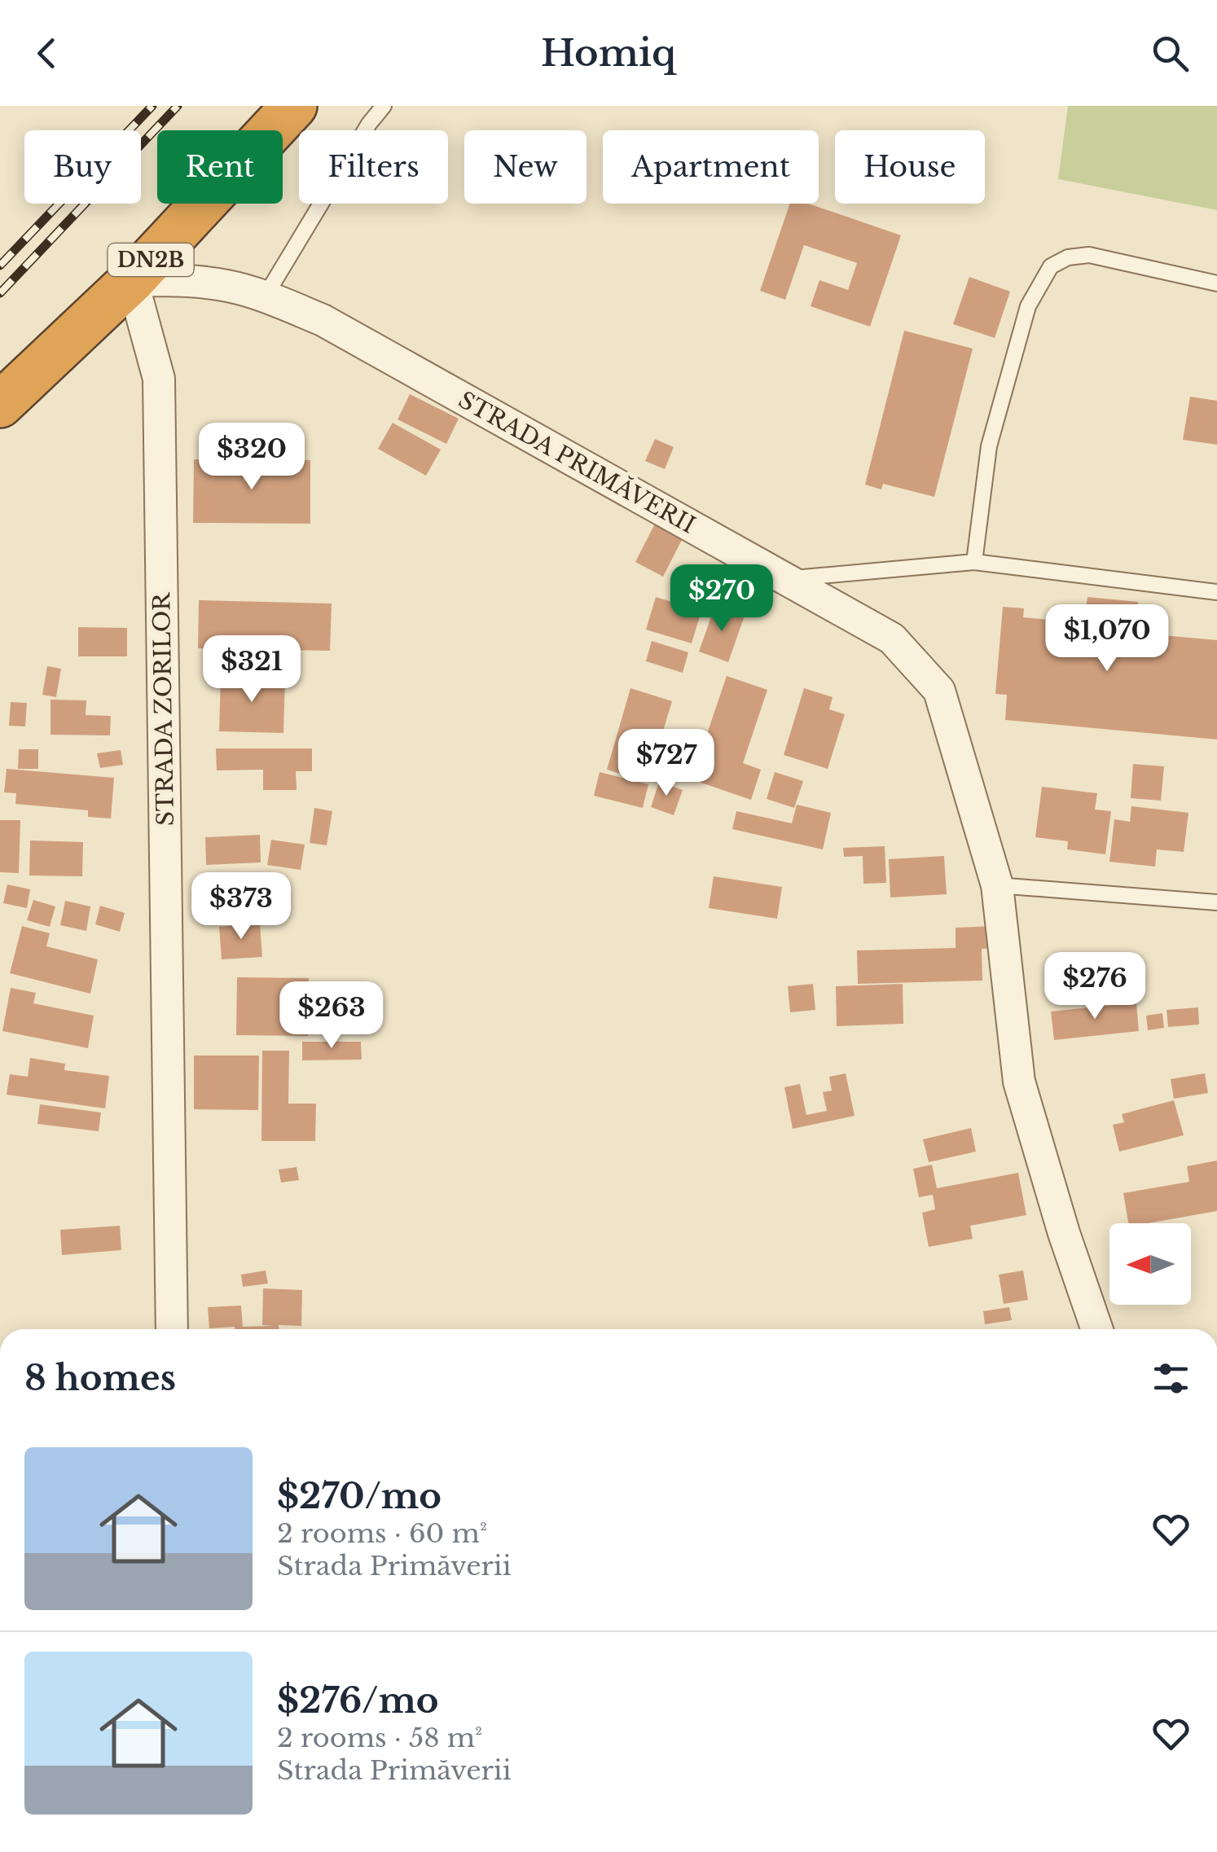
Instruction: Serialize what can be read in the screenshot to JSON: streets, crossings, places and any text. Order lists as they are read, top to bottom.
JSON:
{
  "streets": {
    "highway": ["DN2B"],
    "street": ["STRADA PRIMĂVERII", "STRADA ZORILOR"]
  },
  "crossings": [
    ["DN2B", "STRADA PRIMĂVERII"],
    ["DN2B", "STRADA ZORILOR"],
    ["STRADA PRIMĂVERII", "STRADA ZORILOR"]
  ],
  "north": "left",
  "page": {
    "header": "Homiq",
    "chip": [
      "Buy",
      "Rent",
      "Filters",
      "New",
      "Apartment",
      "House"
    ],
    "price": [
      "$320",
      "$270",
      "$1,070",
      "$321",
      "$727",
      "$373",
      "$276",
      "$263"
    ],
    "heading": "8 homes",
    "list": [
      {
        "name": "$270/mo",
        "note": "2 rooms · 60 m² · Strada Primăverii"
      },
      {
        "name": "$276/mo",
        "note": "2 rooms · 58 m² · Strada Primăverii"
      }
    ]
  }
}
